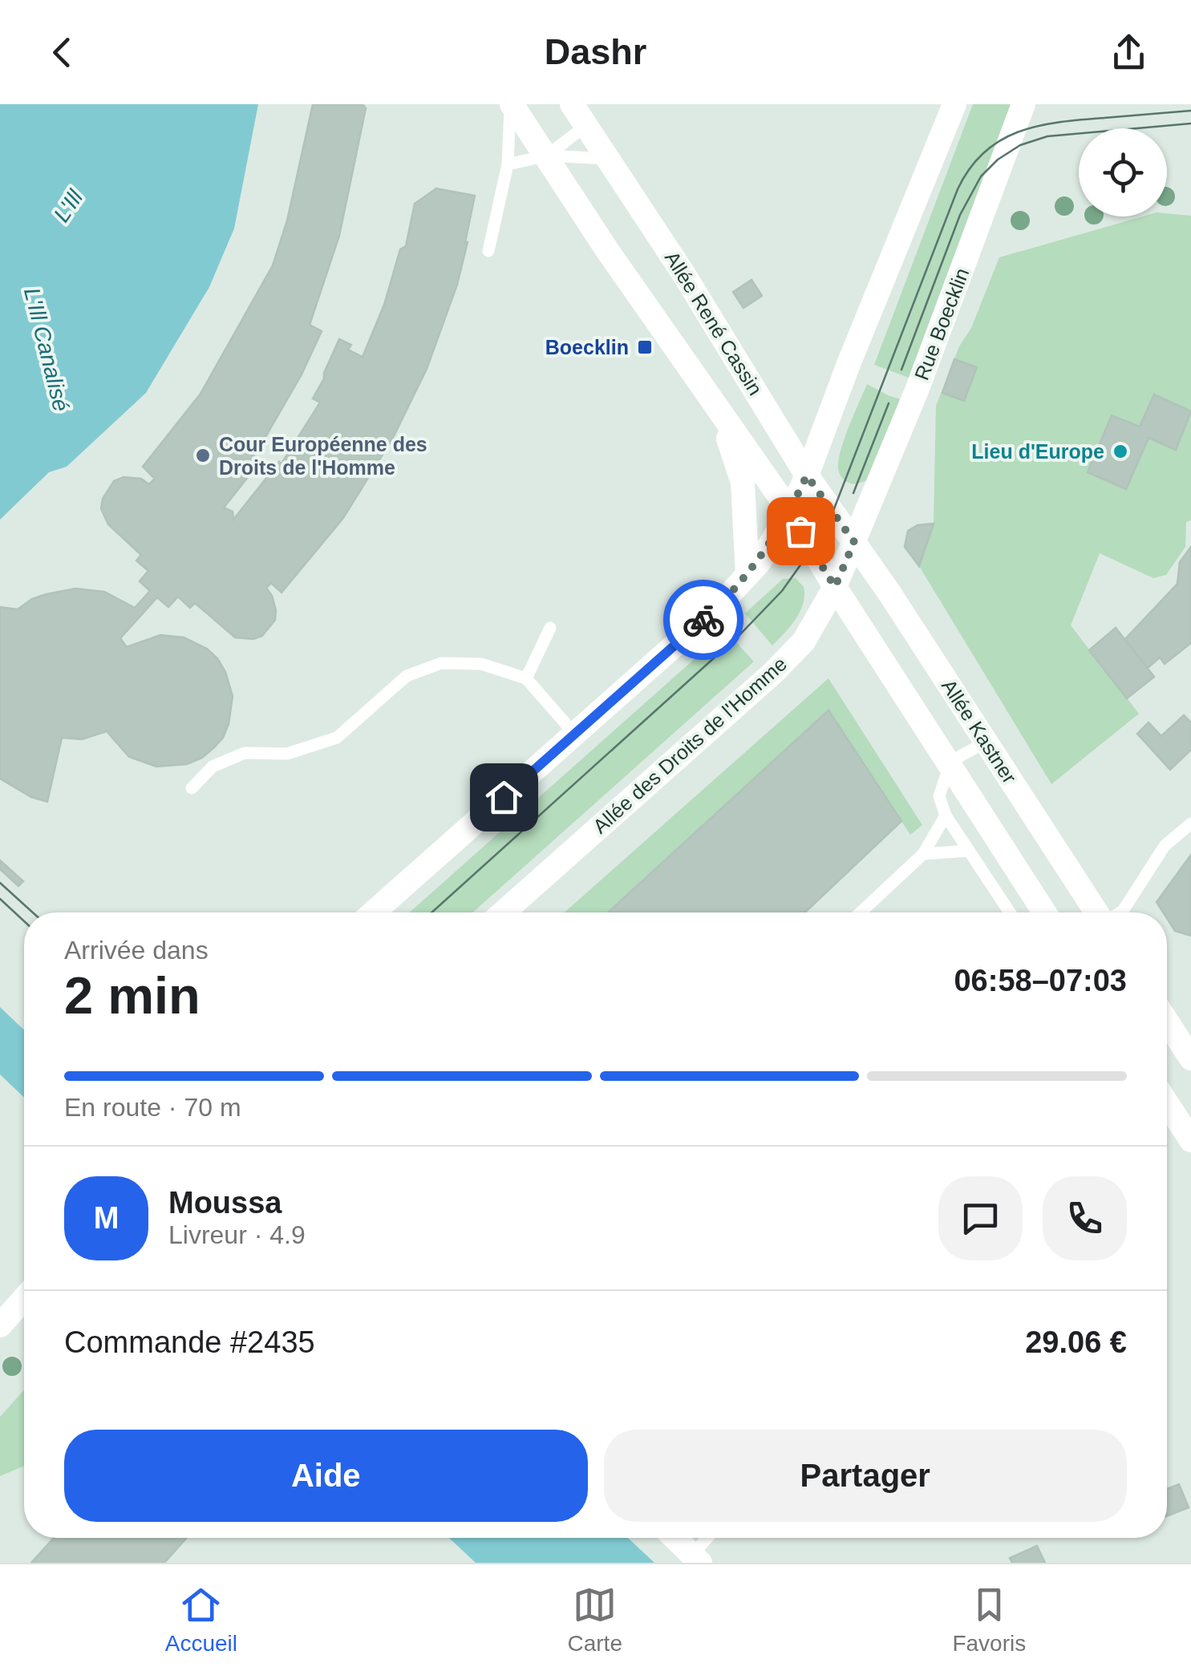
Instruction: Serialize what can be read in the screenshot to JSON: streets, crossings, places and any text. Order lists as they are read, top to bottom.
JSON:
{
  "streets": {
    "main road": [
      "Allée René Cassin",
      "Rue Boecklin",
      "Allée Kastner",
      "Allée des Droits de l'Homme"
    ]
  },
  "crossings": [
    ["Allée René Cassin", "Rue Boecklin"],
    ["Allée René Cassin", "Allée Kastner"],
    ["Allée René Cassin", "Allée des Droits de l'Homme"],
    ["Rue Boecklin", "Allée Kastner"],
    ["Rue Boecklin", "Allée des Droits de l'Homme"],
    ["Allée Kastner", "Allée des Droits de l'Homme"]
  ],
  "water": ["L'Ill", "L'Ill Canalisé"],
  "places": {
    "transit": ["Boecklin"],
    "other": ["Lieu d'Europe", "Cour Européenne des Droits de l'Homme"]
  },
  "page": {
    "header": "Dashr",
    "heading": ["2 min", "Arrivée dans", "06:58–07:03"],
    "panel": [
      "Moussa",
      "Livreur · 4.9",
      "Commande #2435",
      "29.06 €"
    ],
    "bar": "En route · 70 m",
    "round": "M",
    "buttons": ["Aide", "Partager"],
    "tabs": ["Accueil", "Carte", "Favoris"]
  }
}
